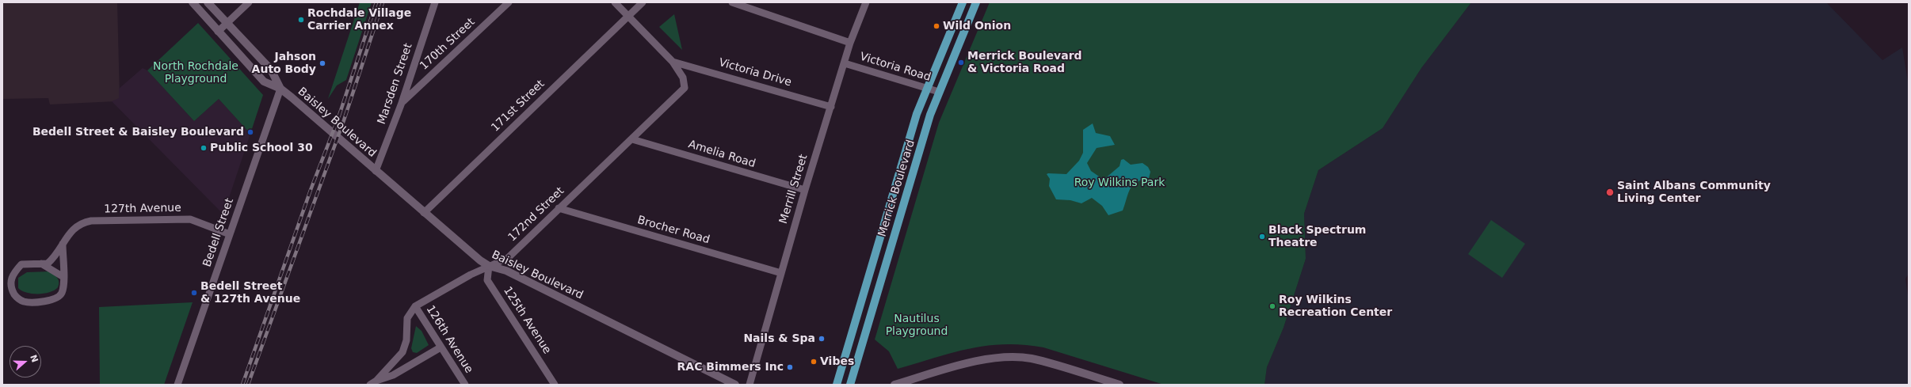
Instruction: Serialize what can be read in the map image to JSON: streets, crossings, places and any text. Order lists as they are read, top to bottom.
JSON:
{
  "streets": {
    "main road": ["Baisley Boulevard", "Merrick Boulevard"],
    "street": [
      "170th Street",
      "Victoria Road",
      "Victoria Drive",
      "Marsden Street",
      "171st Street",
      "Amelia Road",
      "Merrill Street",
      "127th Avenue",
      "172nd Street",
      "Brocher Road",
      "Bedell Street",
      "125th Avenue",
      "126th Avenue"
    ]
  },
  "crossings": [
    ["170th Street", "Marsden Street"],
    ["Victoria Road", "Merrick Boulevard"],
    ["Victoria Road", "Merrill Street"],
    ["Victoria Drive", "Merrill Street"],
    ["Victoria Drive", "172nd Street"],
    ["Marsden Street", "Baisley Boulevard"],
    ["171st Street", "Baisley Boulevard"],
    ["Baisley Boulevard", "172nd Street"],
    ["Baisley Boulevard", "Bedell Street"],
    ["Baisley Boulevard", "125th Avenue"],
    ["Amelia Road", "Merrill Street"],
    ["Amelia Road", "172nd Street"],
    ["Merrill Street", "Brocher Road"],
    ["127th Avenue", "Bedell Street"],
    ["172nd Street", "Brocher Road"],
    ["172nd Street", "125th Avenue"],
    ["172nd Street", "126th Avenue"]
  ],
  "parks": ["North Rochdale Playground", "Roy Wilkins Park", "Nautilus Playground"],
  "places": [
    "Rochdale Village Carrier Annex",
    "Wild Onion",
    "Merrick Boulevard & Victoria Road",
    "Jahson Auto Body",
    "Bedell Street & Baisley Boulevard",
    "Public School 30",
    "Saint Albans Community Living Center",
    "Black Spectrum Theatre",
    "Bedell Street & 127th Avenue",
    "Roy Wilkins Recreation Center",
    "Nails & Spa",
    "Vibes",
    "RAC Bimmers Inc"
  ],
  "north": "right"
}
